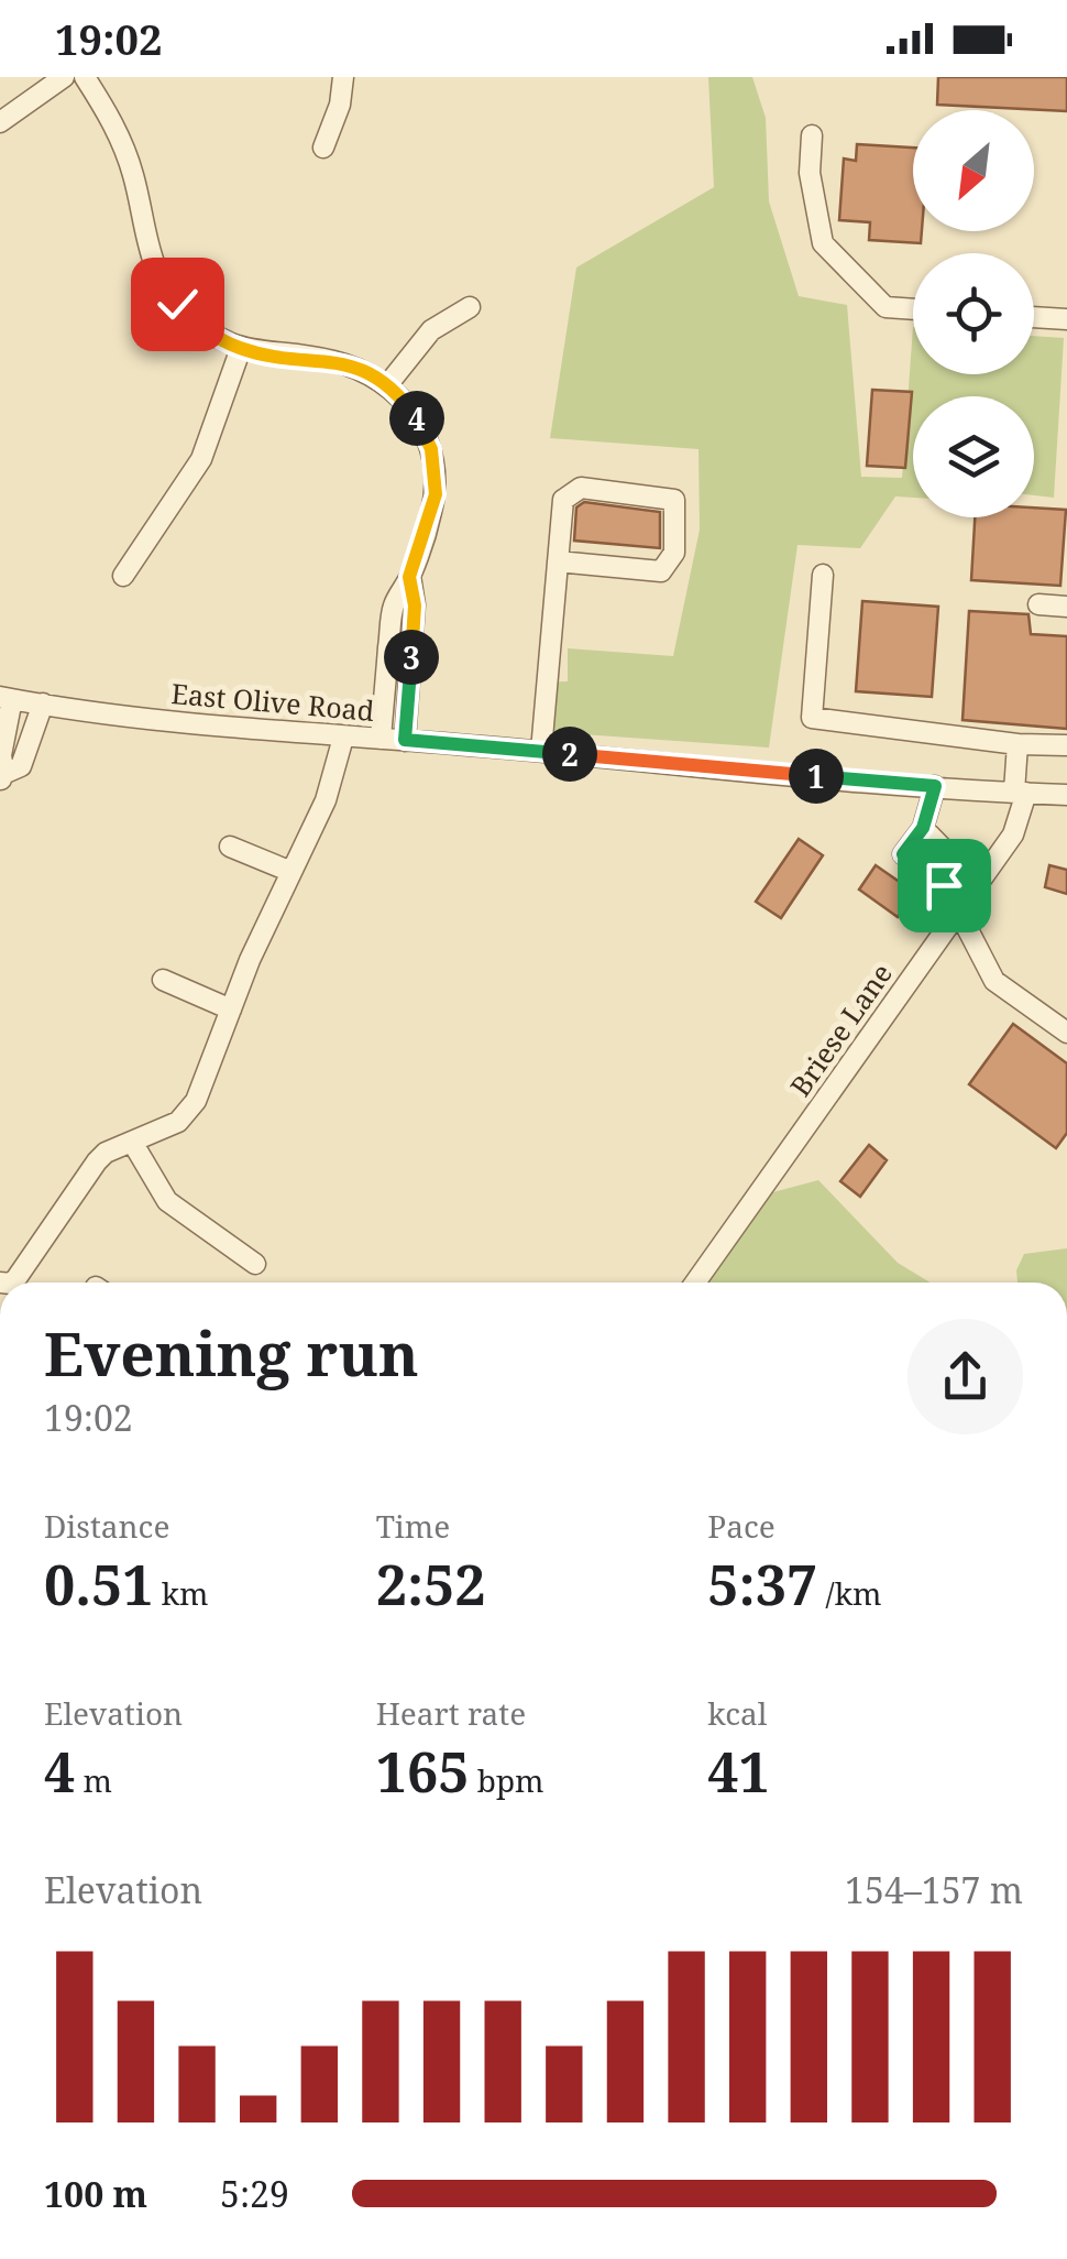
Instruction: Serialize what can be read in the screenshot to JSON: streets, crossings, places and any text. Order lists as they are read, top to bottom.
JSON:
{
  "streets": {
    "street": ["East Olive Road", "Briese Lane"]
  },
  "crossings": [
    ["East Olive Road", "Briese Lane"]
  ],
  "north": "bottom left",
  "page": {
    "status": "19:02",
    "pins": [
      "4",
      "3",
      "2",
      "1"
    ],
    "heading": ["Evening run", "19:02"],
    "stats": [
      ["Distance", "0.51 km"],
      ["Time", "2:52"],
      ["Pace", "5:37 /km"],
      ["Elevation", "4 m"],
      ["Heart rate", "165 bpm"],
      ["kcal", "41"]
    ],
    "chart": ["Elevation", "154–157 m"],
    "list": [
      {
        "name": "100 m",
        "note": "5:29"
      }
    ]
  }
}
